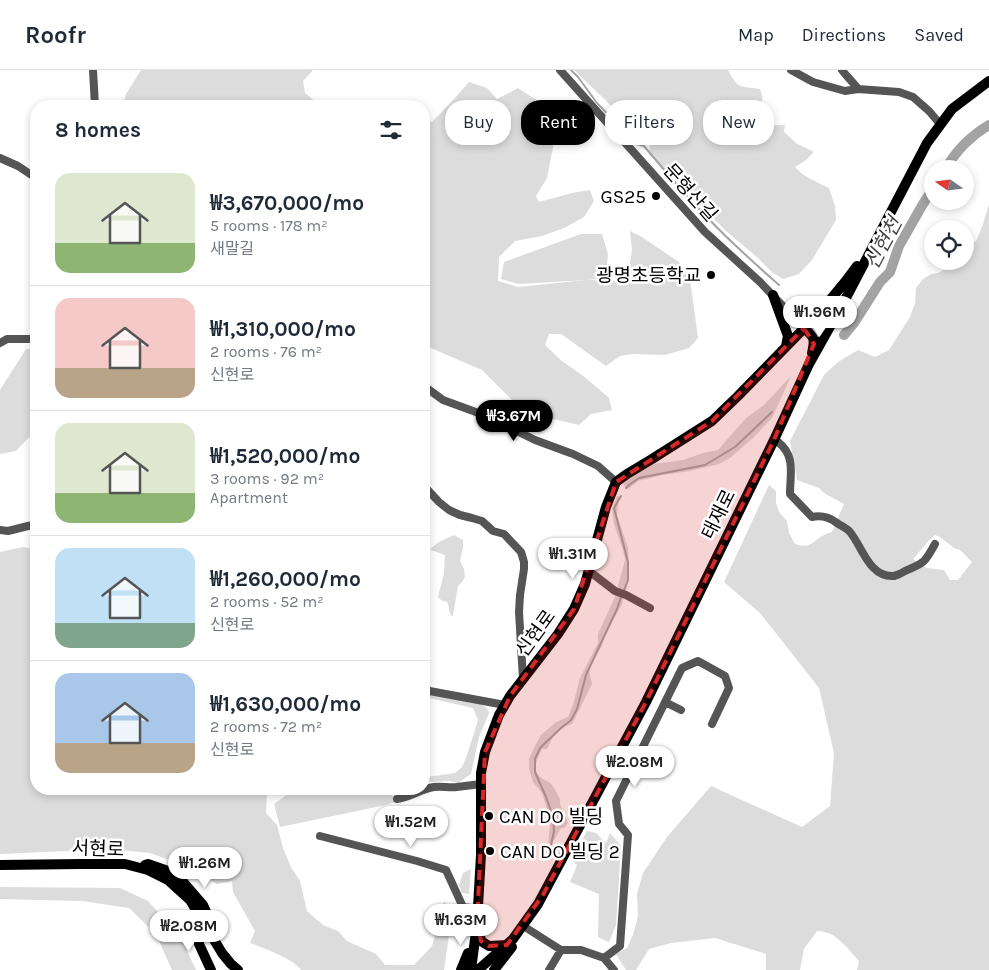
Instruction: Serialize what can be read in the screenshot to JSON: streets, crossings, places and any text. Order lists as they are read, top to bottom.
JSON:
{
  "streets": {
    "main road": ["태재로", "신현로", "서현로"],
    "street": ["문형산길"]
  },
  "water": ["신현천"],
  "places": [
    "GS25",
    "광명초등학교",
    "CAN DO 빌딩",
    "CAN DO 빌딩 2"
  ],
  "north": "left",
  "page": {
    "header": "Roofr",
    "nav": ["Map", "Directions", "Saved"],
    "chip": [
      "Buy",
      "Rent",
      "Filters",
      "New"
    ],
    "heading": "8 homes",
    "list": [
      {
        "name": "₩3,670,000/mo",
        "note": "5 rooms · 178 m² · 새말길"
      },
      {
        "name": "₩1,310,000/mo",
        "note": "2 rooms · 76 m² · 신현로"
      },
      {
        "name": "₩1,520,000/mo",
        "note": "3 rooms · 92 m² · Apartment"
      },
      {
        "name": "₩1,260,000/mo",
        "note": "2 rooms · 52 m² · 신현로"
      },
      {
        "name": "₩1,630,000/mo",
        "note": "2 rooms · 72 m² · 신현로"
      }
    ],
    "price": [
      "₩1.96M",
      "₩3.67M",
      "₩1.31M",
      "₩2.08M",
      "₩1.52M",
      "₩1.26M",
      "₩1.63M",
      "₩2.08M"
    ]
  }
}
